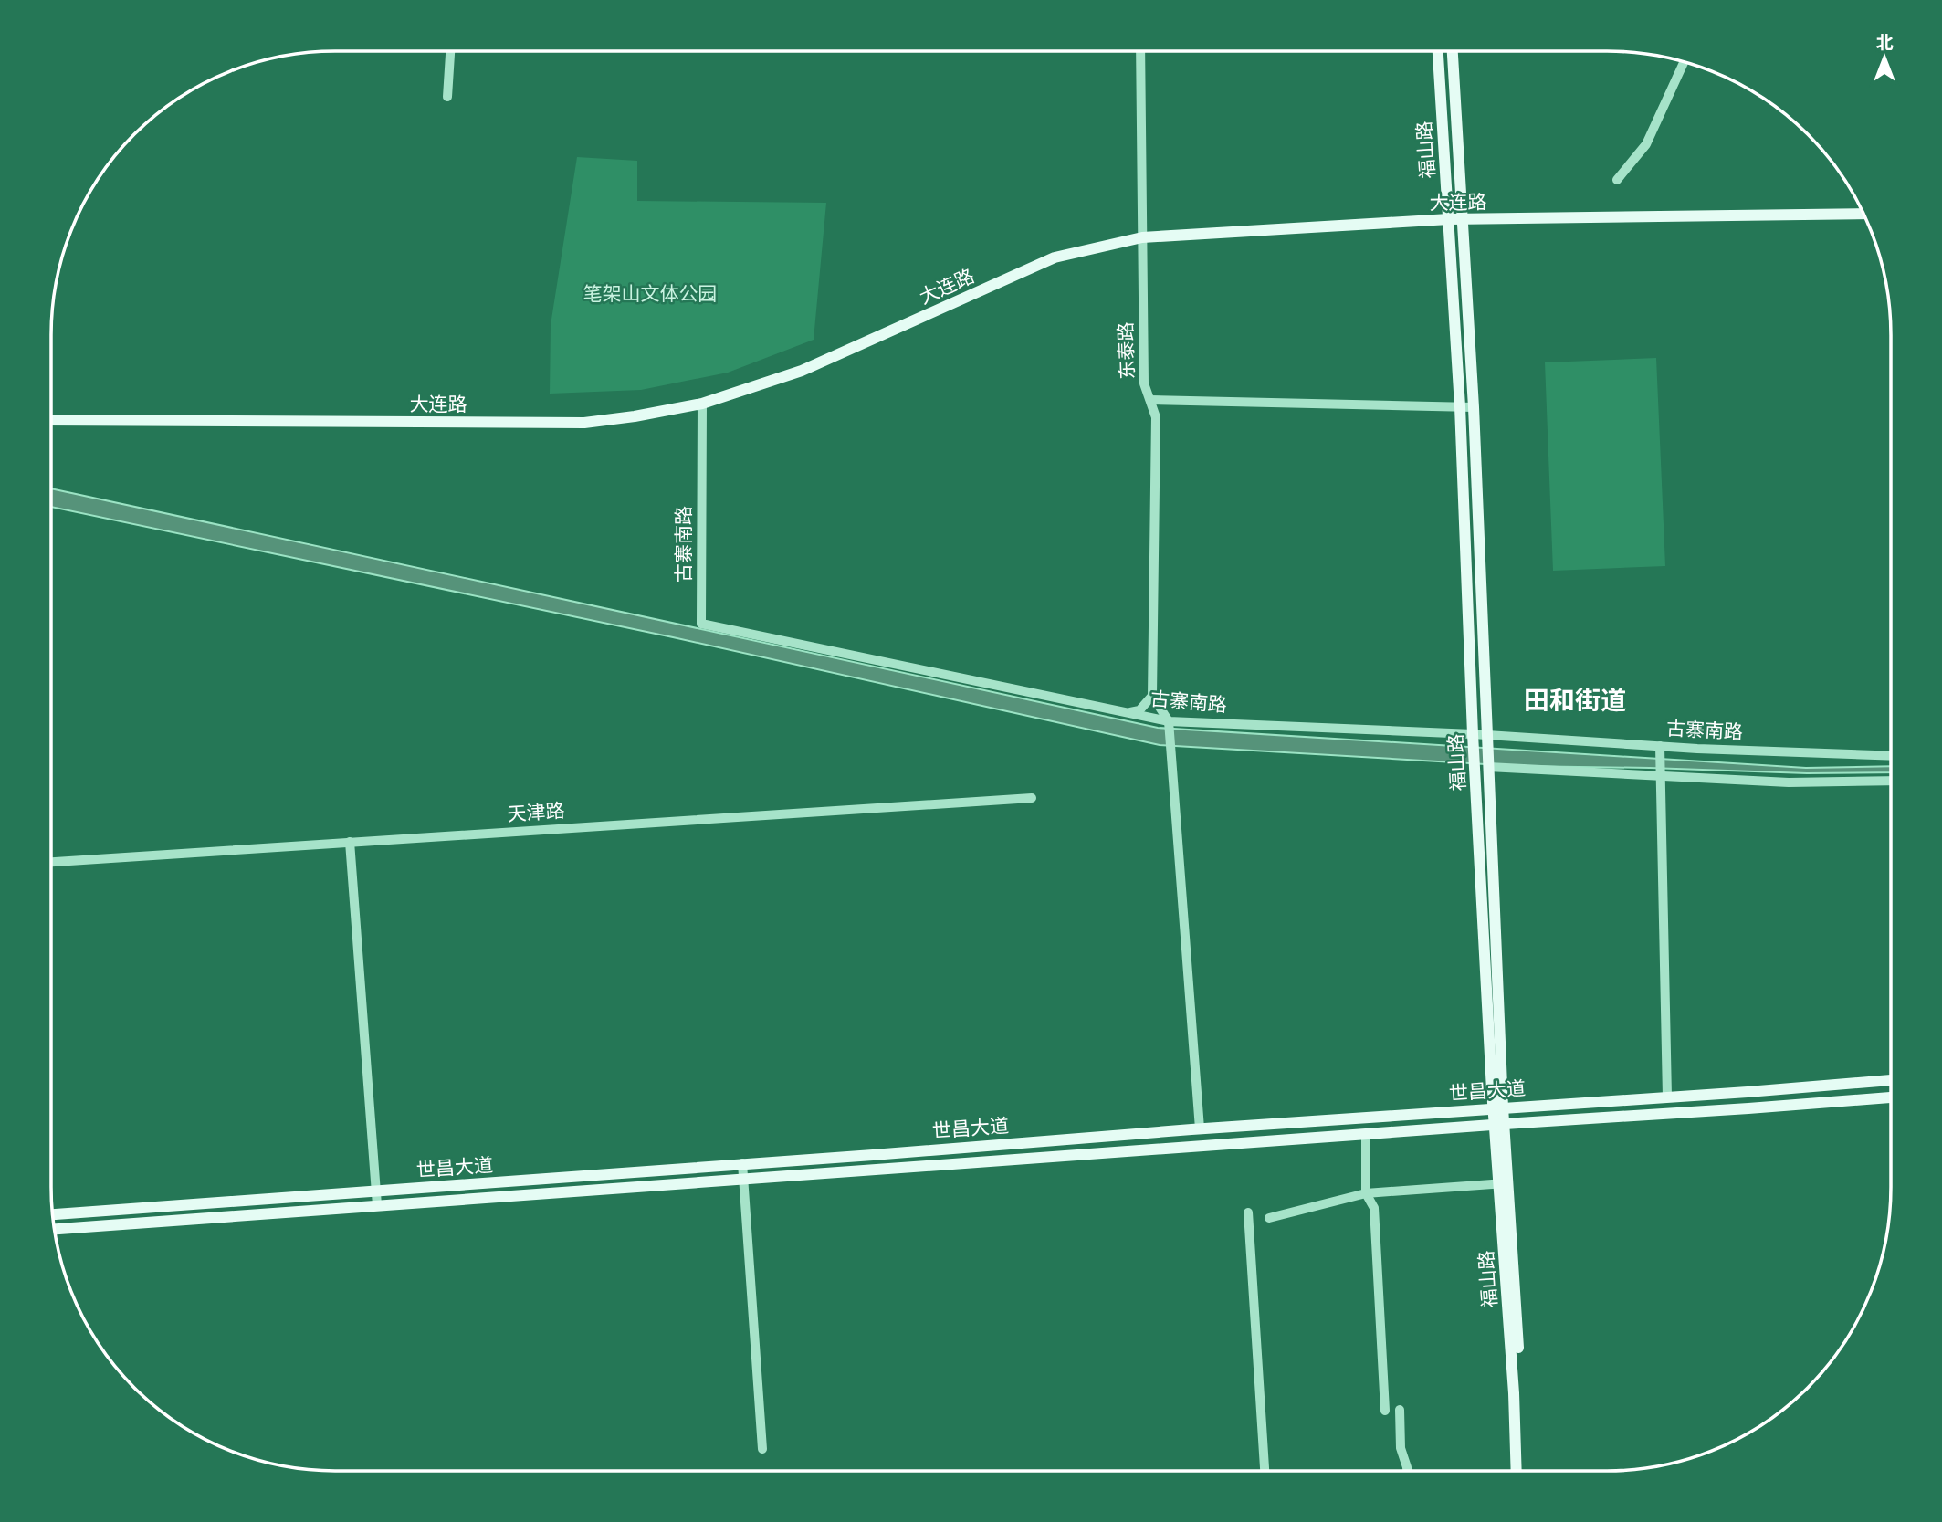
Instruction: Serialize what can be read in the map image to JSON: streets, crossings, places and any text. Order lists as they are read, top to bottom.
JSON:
{
  "streets": {
    "main road": ["福山路", "大连路", "世昌大道"],
    "street": ["东泰路", "古寨南路", "天津路"]
  },
  "crossings": [
    ["福山路", "大连路"],
    ["福山路", "古寨南路"],
    ["福山路", "世昌大道"],
    ["大连路", "东泰路"],
    ["大连路", "古寨南路"]
  ],
  "districts": ["田和街道"],
  "parks": ["笔架山文体公园"],
  "north": "top"
}
